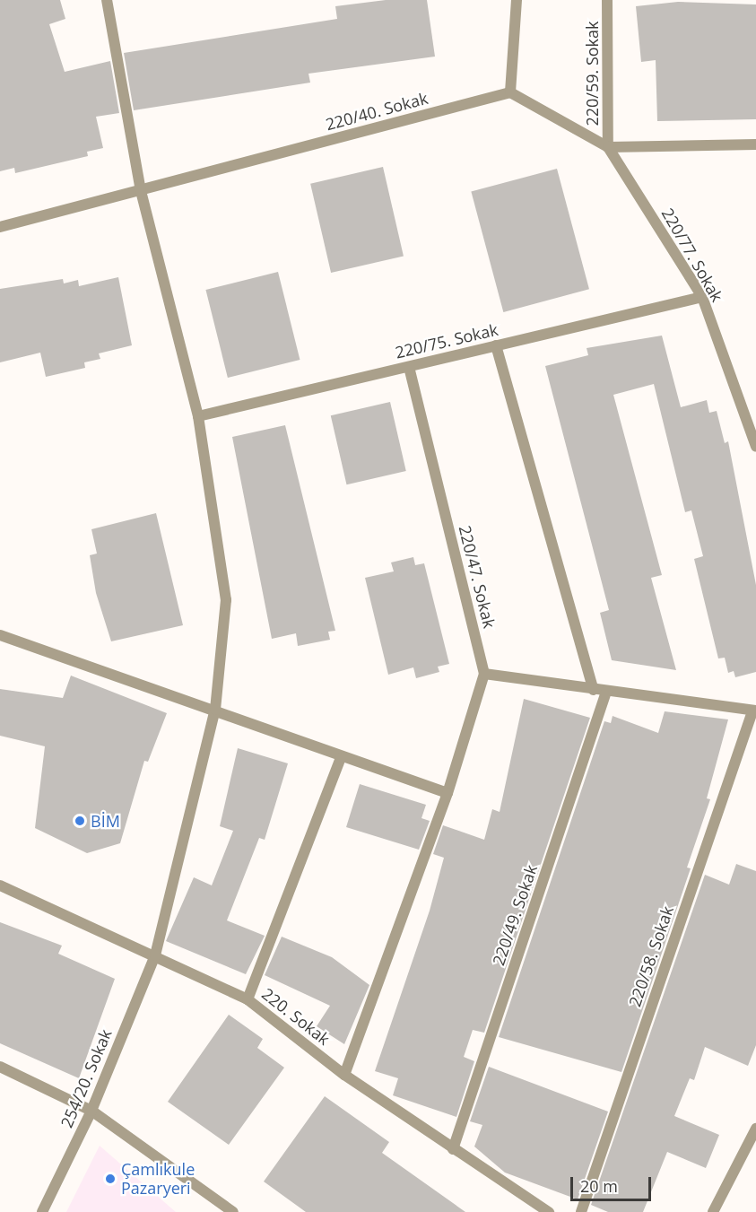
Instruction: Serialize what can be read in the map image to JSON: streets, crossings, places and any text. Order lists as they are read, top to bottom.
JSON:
{
  "streets": {
    "street": [
      "220/59. Sokak",
      "220/40. Sokak",
      "220/77. Sokak",
      "220/75. Sokak",
      "220/47. Sokak",
      "220/49. Sokak",
      "220/58. Sokak",
      "220. Sokak",
      "254/20. Sokak"
    ]
  },
  "crossings": [
    ["220/59. Sokak", "220/77. Sokak"],
    ["220/40. Sokak", "254/20. Sokak"],
    ["220/77. Sokak", "220/75. Sokak"],
    ["220/75. Sokak", "220/47. Sokak"],
    ["220/75. Sokak", "254/20. Sokak"],
    ["220/49. Sokak", "220. Sokak"],
    ["220. Sokak", "254/20. Sokak"]
  ],
  "places": ["BİM", "Çamlıkule Pazaryeri"],
  "scale_bar": "20 m"
}
